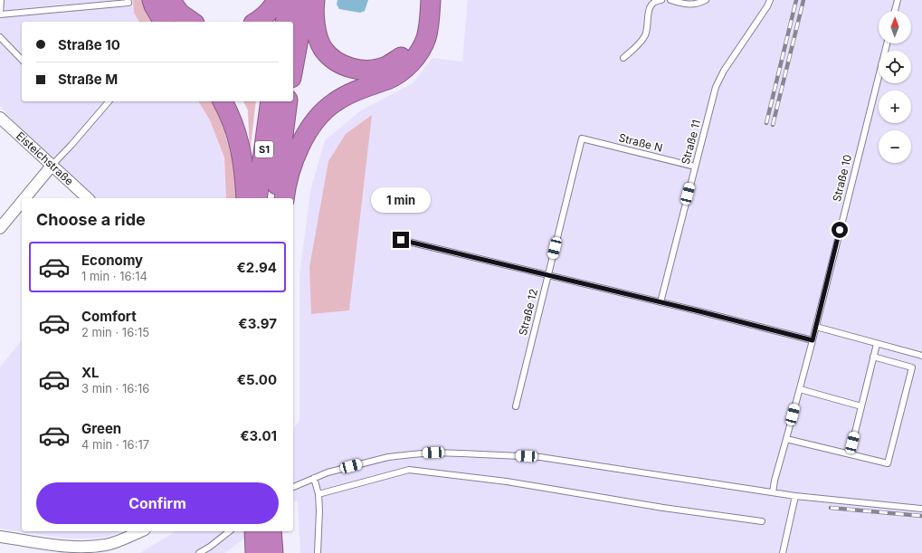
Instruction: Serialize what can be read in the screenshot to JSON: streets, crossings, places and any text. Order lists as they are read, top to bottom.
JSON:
{
  "streets": {
    "highway": ["S1"],
    "street": ["Eisteichstraße"],
    "lane": [
      "Straße 11",
      "Straße N",
      "Straße 10",
      "Straße 12"
    ]
  },
  "crossings": [
    ["Straße 11", "Straße N"],
    ["Straße N", "Straße 12"]
  ],
  "north": "top",
  "page": {
    "map_buttons": ["+", "−"],
    "banner": ["Straße 10", "Straße M"],
    "bubble": "1 min",
    "heading": "Choose a ride",
    "list": [
      {
        "name": "Economy",
        "note": "1 min · 16:14",
        "value": "€2.94"
      },
      {
        "name": "Comfort",
        "note": "2 min · 16:15",
        "value": "€3.97"
      },
      {
        "name": "XL",
        "note": "3 min · 16:16",
        "value": "€5.00"
      },
      {
        "name": "Green",
        "note": "4 min · 16:17",
        "value": "€3.01"
      }
    ],
    "buttons": "Confirm"
  }
}
